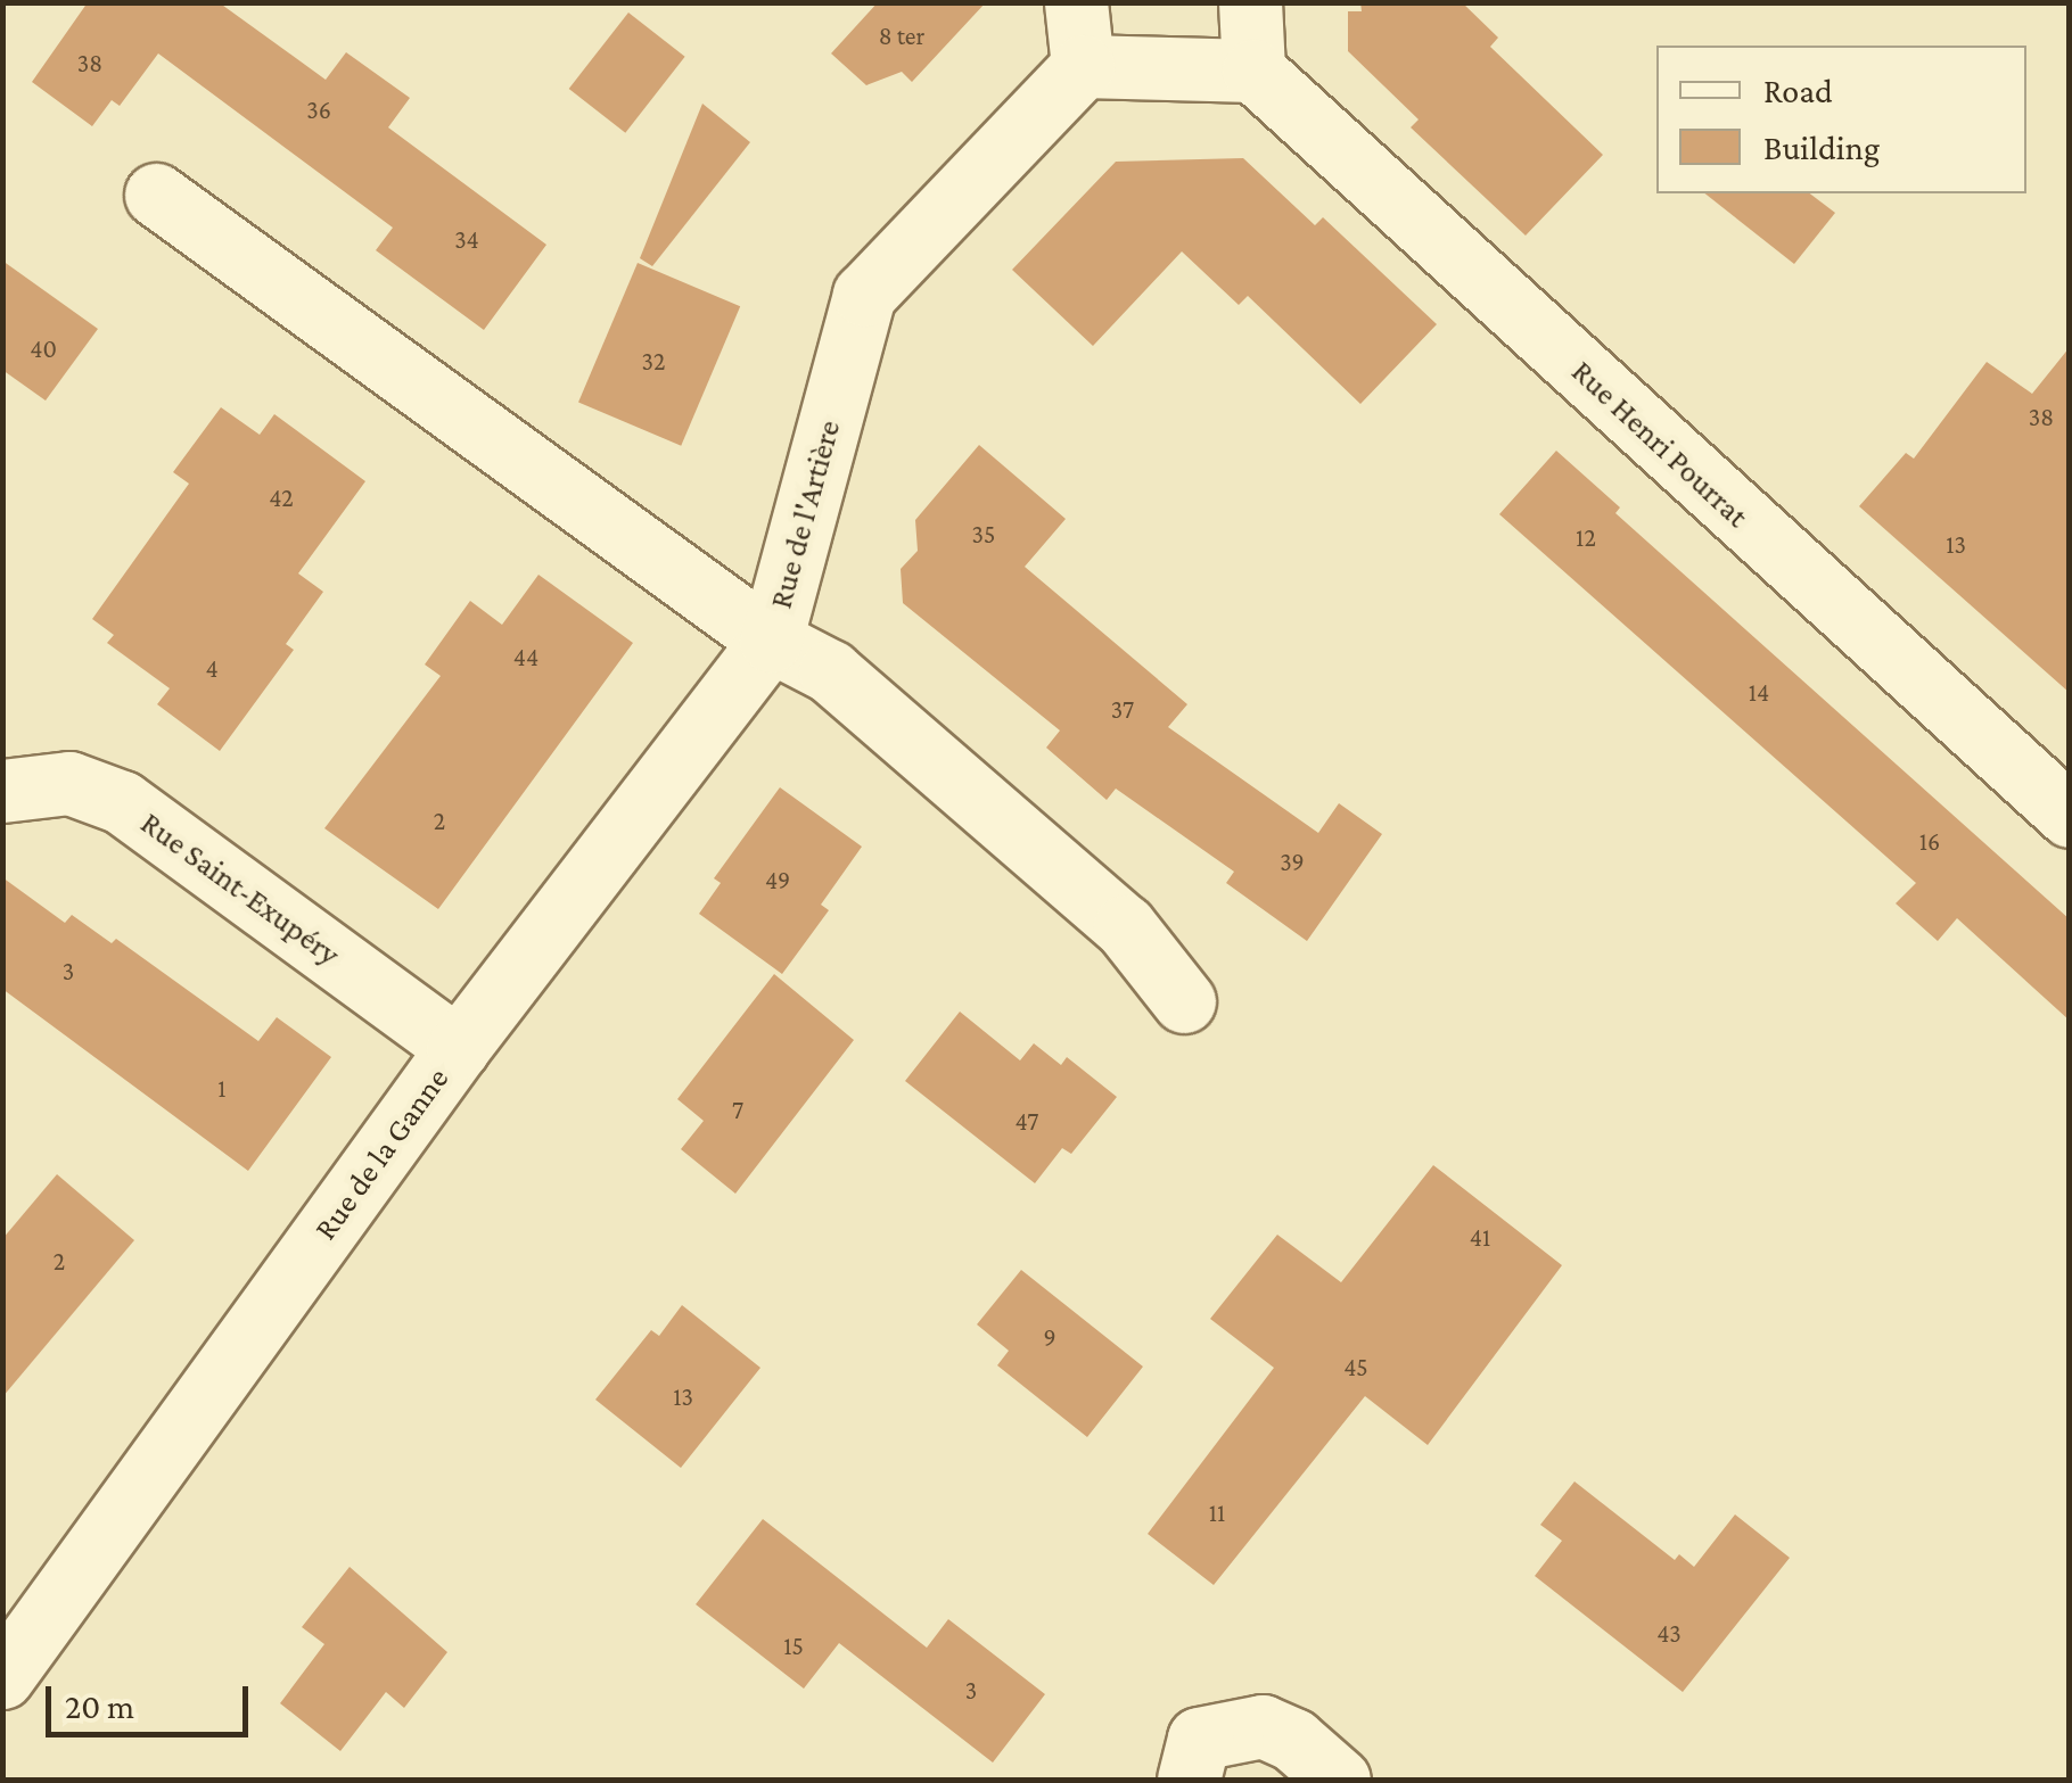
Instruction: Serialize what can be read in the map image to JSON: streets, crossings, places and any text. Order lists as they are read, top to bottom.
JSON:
{
  "streets": {
    "street": [
      "Rue Henri Pourrat",
      "Rue de l'Artière",
      "Rue Saint-Exupéry",
      "Rue de la Ganne"
    ]
  },
  "crossings": [
    ["Rue de l'Artière", "Rue de la Ganne"],
    ["Rue Saint-Exupéry", "Rue de la Ganne"]
  ],
  "house_numbers": [
    "8 ter",
    "38",
    "36",
    "34",
    "40",
    "32",
    "38",
    "42",
    "35",
    "12",
    "13",
    "44",
    "4",
    "14",
    "37",
    "2",
    "16",
    "39",
    "49",
    "3",
    "1",
    "7",
    "47",
    "41",
    "2",
    "9",
    "45",
    "13",
    "11",
    "43",
    "15",
    "3"
  ],
  "legend": ["Road", "Building"],
  "scale_bar": "20 m"
}
